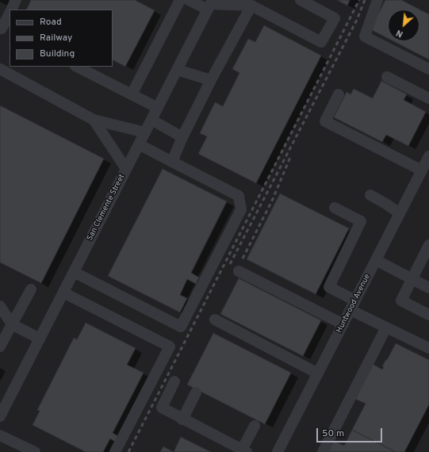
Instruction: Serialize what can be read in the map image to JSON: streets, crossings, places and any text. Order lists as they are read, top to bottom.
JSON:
{
  "streets": {
    "street": ["San Clemente Street", "Huntwood Avenue"]
  },
  "legend": ["Road", "Railway", "Building"],
  "scale_bar": "50 m",
  "north": "bottom left"
}
